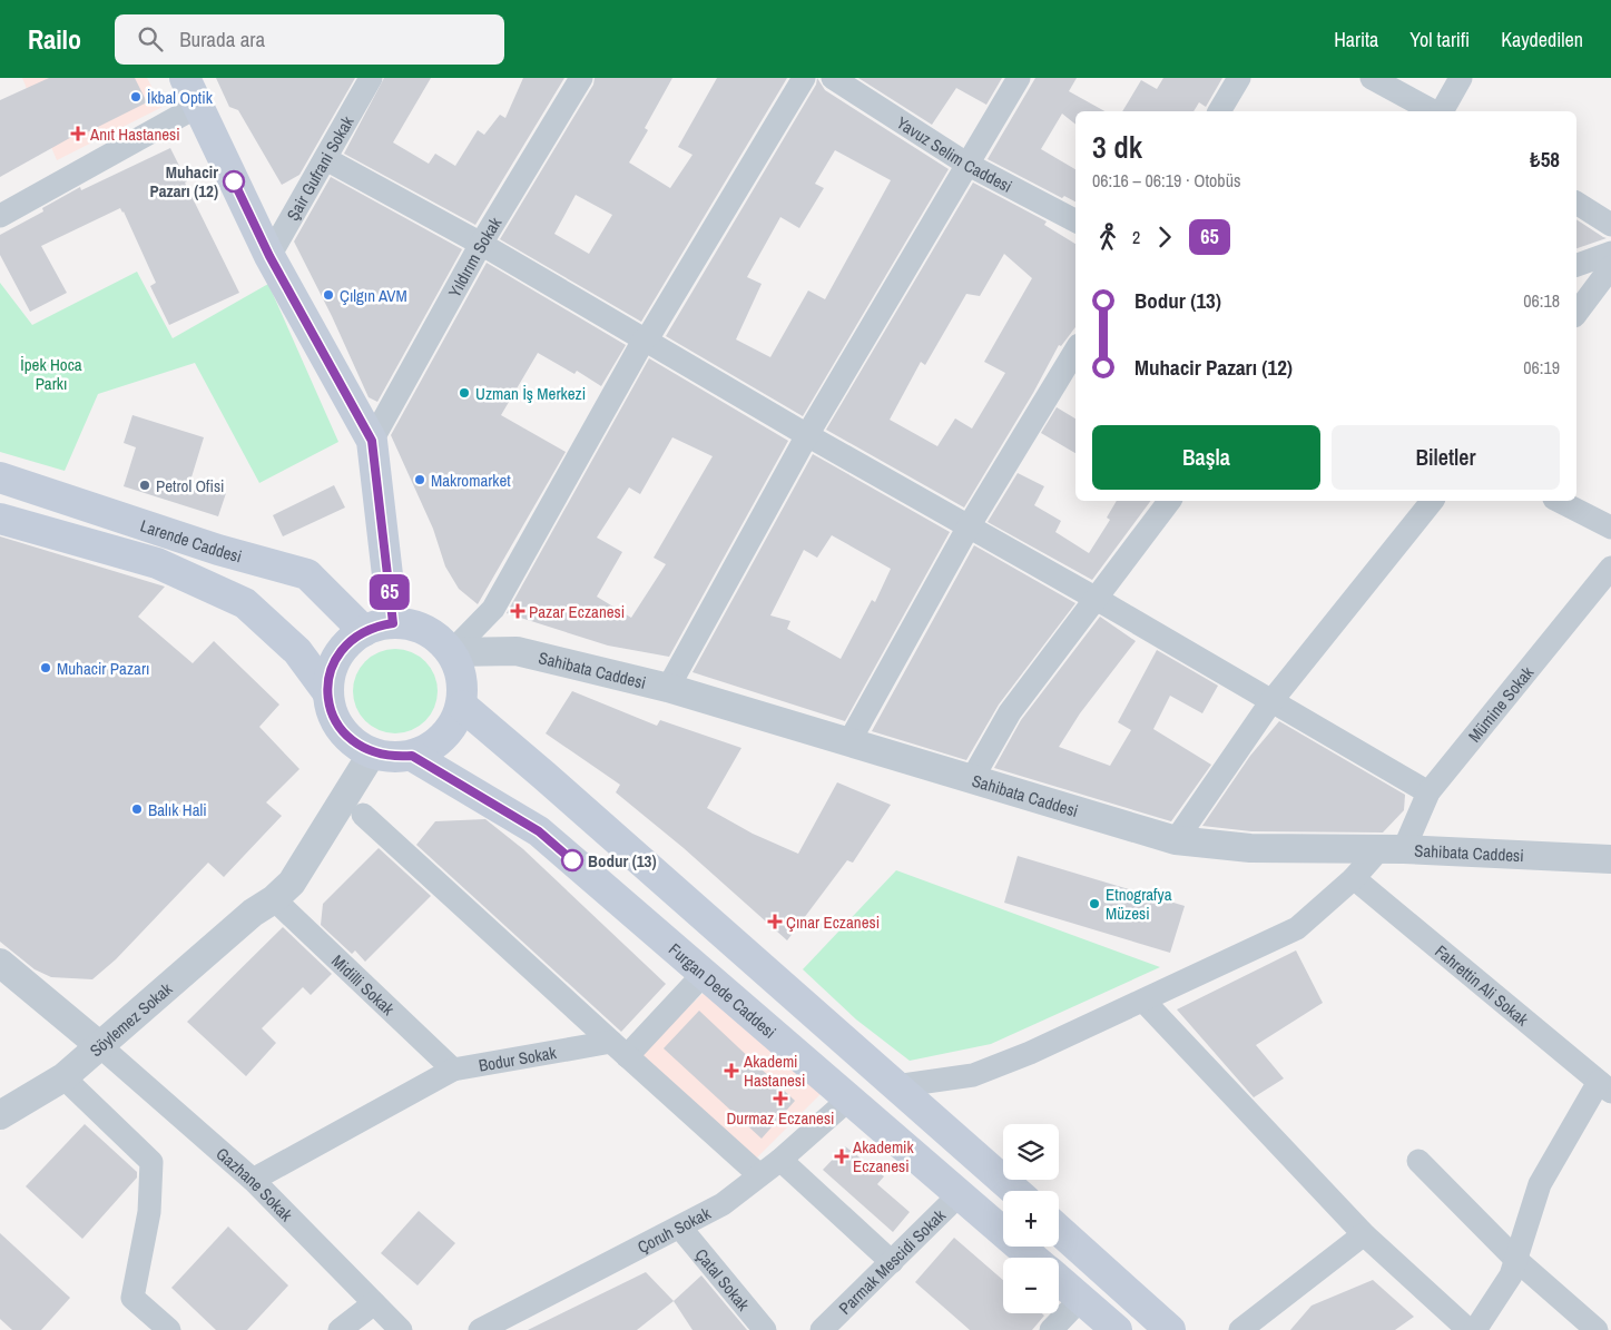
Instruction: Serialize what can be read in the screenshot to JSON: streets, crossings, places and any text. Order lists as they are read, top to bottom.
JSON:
{
  "streets": {
    "main road": ["Larende Caddesi", "Furgan Dede Caddesi"],
    "street": [
      "Yavuz Selim Caddesi",
      "Şair Gufrani Sokak",
      "Yıldırım Sokak",
      "Sahibata Caddesi",
      "Mümine Sokak",
      "Midilli Sokak",
      "Fahrettin Ali Sokak",
      "Söylemez Sokak",
      "Bodur Sokak",
      "Gazhane Sokak",
      "Çoruh Sokak",
      "Parmak Mescidi Sokak",
      "Çatal Sokak"
    ]
  },
  "crossings": [
    ["Larende Caddesi", "Sahibata Caddesi"],
    ["Larende Caddesi", "Furgan Dede Caddesi"],
    ["Larende Caddesi", "Söylemez Sokak"],
    ["Sahibata Caddesi", "Mümine Sokak"],
    ["Sahibata Caddesi", "Furgan Dede Caddesi"],
    ["Sahibata Caddesi", "Söylemez Sokak"],
    ["Mümine Sokak", "Fahrettin Ali Sokak"],
    ["Midilli Sokak", "Söylemez Sokak"],
    ["Midilli Sokak", "Bodur Sokak"],
    ["Furgan Dede Caddesi", "Söylemez Sokak"],
    ["Furgan Dede Caddesi", "Çoruh Sokak"],
    ["Furgan Dede Caddesi", "Parmak Mescidi Sokak"],
    ["Söylemez Sokak", "Gazhane Sokak"],
    ["Bodur Sokak", "Gazhane Sokak"],
    ["Çoruh Sokak", "Çatal Sokak"]
  ],
  "parks": ["İpek Hoca Parkı"],
  "places": {
    "other": [
      "İkbal Optik",
      "Muhacir Pazarı (12)",
      "Çılgın AVM",
      "Uzman İş Merkezi",
      "Makromarket",
      "Petrol Ofisi",
      "Muhacir Pazarı",
      "Balık Hali",
      "Bodur (13)",
      "Etnografya Müzesi"
    ],
    "health": [
      "Anıt Hastanesi",
      "Pazar Eczanesi",
      "Çınar Eczanesi",
      "Akademi Hastanesi",
      "Durmaz Eczanesi",
      "Akademik Eczanesi"
    ]
  },
  "lines": ["bus line 65"],
  "page": {
    "header": "Railo",
    "search": "Burada ara",
    "nav": ["Harita", "Yol tarifi", "Kaydedilen"],
    "on_map": "65",
    "heading": ["3 dk", "06:16 – 06:19 · Otobüs", "₺58"],
    "legs": ["2", "65"],
    "list": [
      {
        "name": "Bodur (13)",
        "value": "06:18"
      },
      {
        "name": "Muhacir Pazarı (12)",
        "value": "06:19"
      }
    ],
    "buttons": ["Başla", "Biletler"],
    "map_buttons": ["+", "−"]
  }
}
